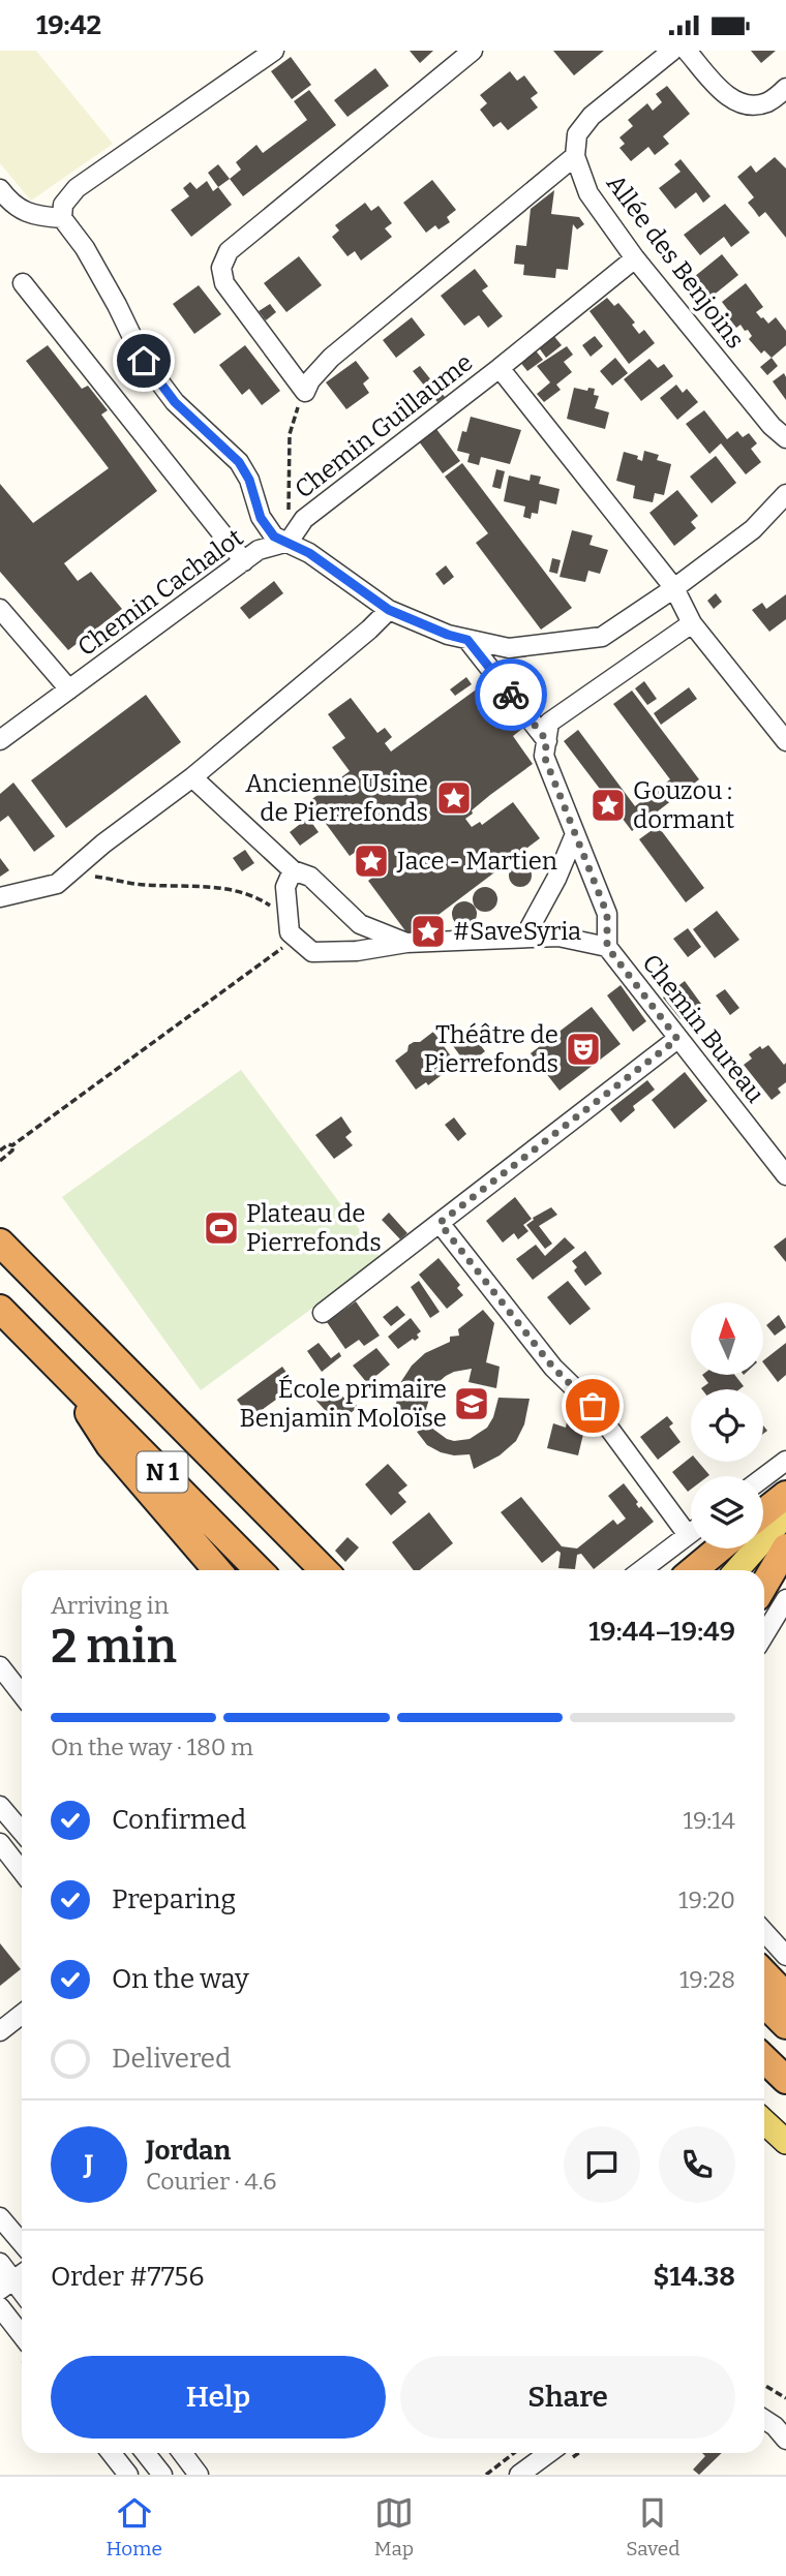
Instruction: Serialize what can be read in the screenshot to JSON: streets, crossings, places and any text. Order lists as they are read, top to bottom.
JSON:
{
  "streets": {
    "highway": ["N 1"],
    "street": [
      "Allée des Benjoins",
      "Chemin Guillaume",
      "Chemin Cachalot",
      "Chemin Bureau"
    ]
  },
  "crossings": [
    ["Allée des Benjoins", "Chemin Guillaume"],
    ["Chemin Guillaume", "Chemin Cachalot"]
  ],
  "places": {
    "place": [
      "Ancienne Usine de Pierrefonds",
      "Gouzou : dormant",
      "Jace - Martien",
      "#SaveSyria"
    ],
    "theatre": ["Théâtre de Pierrefonds"],
    "sports": ["Plateau de Pierrefonds"],
    "school or university": ["École primaire Benjamin Moloïse"]
  },
  "north": "top",
  "page": {
    "status": "19:42",
    "heading": ["2 min", "Arriving in", "19:44–19:49"],
    "panel": [
      "Jordan",
      "Courier · 4.6",
      "Order #7756",
      "$14.38"
    ],
    "bar": "On the way · 180 m",
    "list": [
      ["Confirmed", "19:14"],
      ["Preparing", "19:20"],
      ["On the way", "19:28"],
      "Delivered"
    ],
    "round": "J",
    "buttons": ["Help", "Share"],
    "tabs": ["Home", "Map", "Saved"]
  }
}
